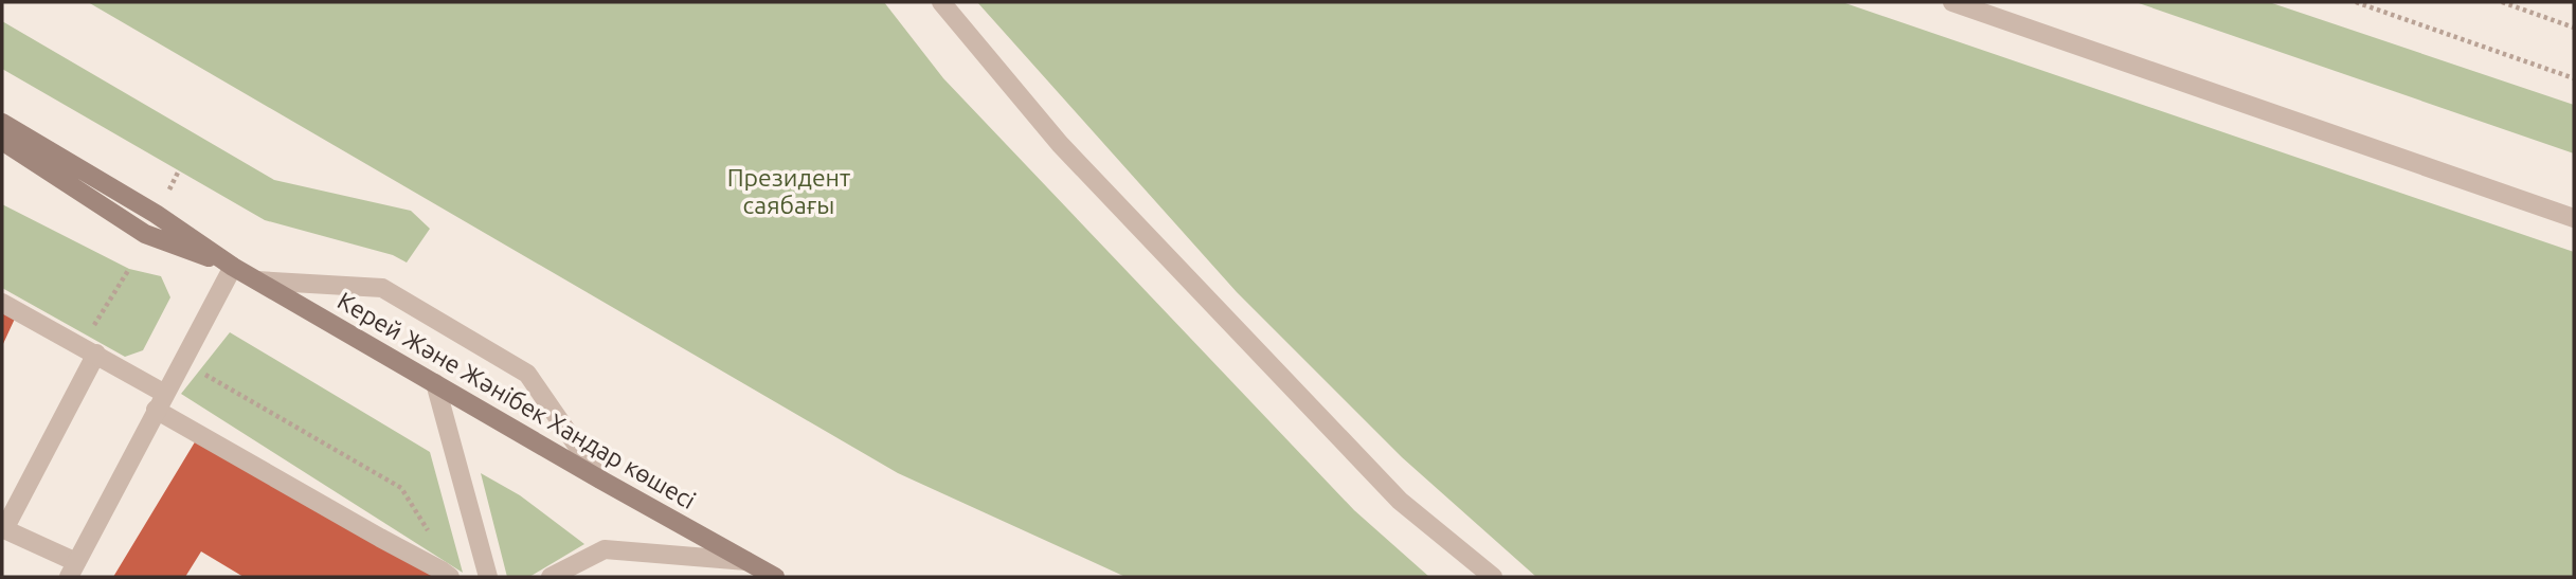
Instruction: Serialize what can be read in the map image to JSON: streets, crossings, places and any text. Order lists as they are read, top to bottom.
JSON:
{
  "streets": {
    "main road": ["Керей Және Жәнібек Хандар көшесі"]
  },
  "parks": ["Президент саябағы"]
}
